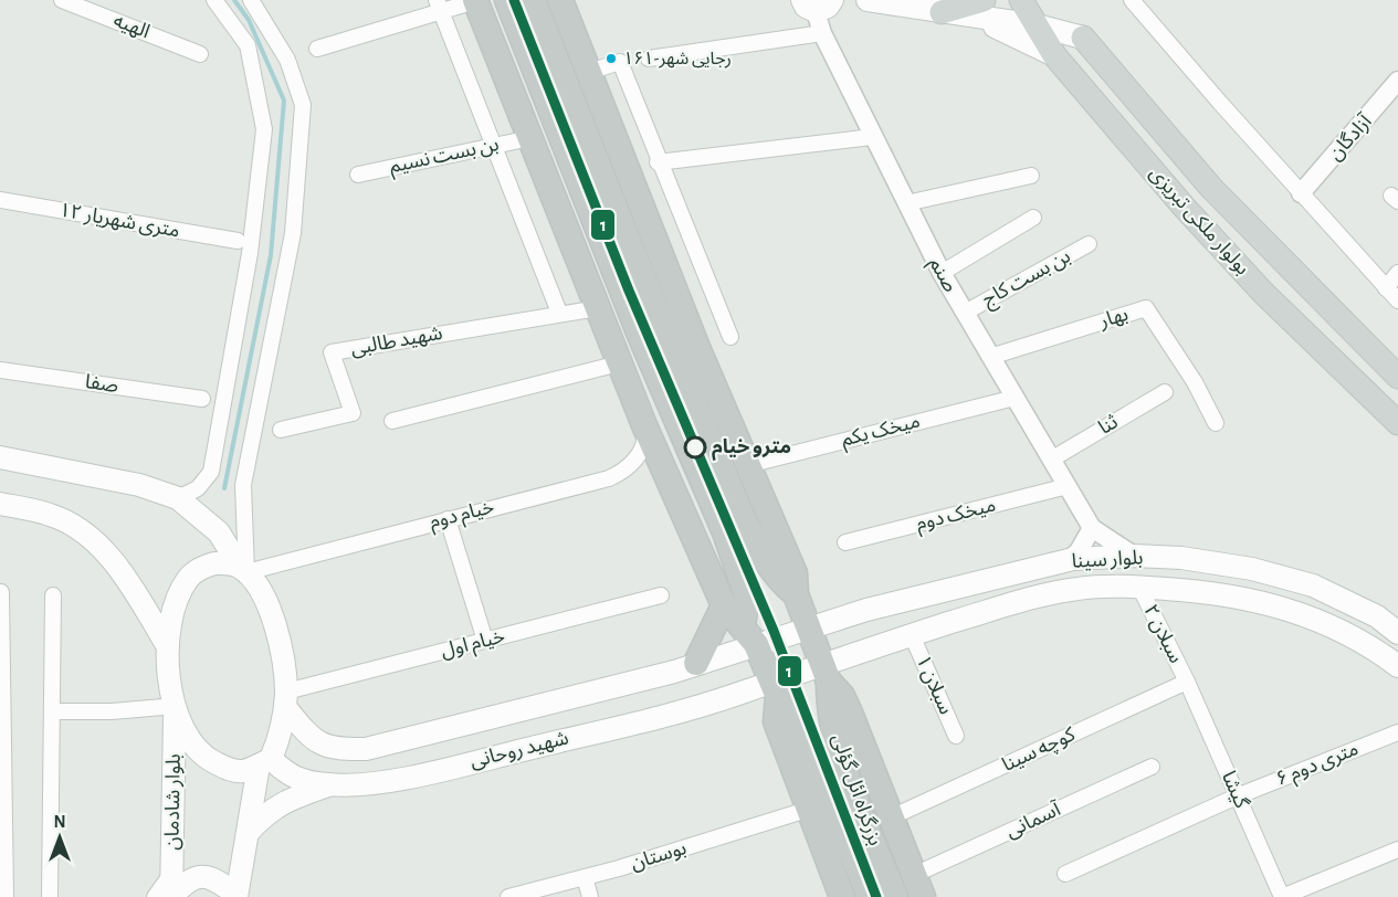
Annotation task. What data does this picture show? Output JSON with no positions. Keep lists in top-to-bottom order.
{
  "streets": {
    "highway": ["بزرگراه ائل گؤلی"],
    "main road": [
      "بولوار ملکی تبریزی",
      "بلوار سینا",
      "شهید روحانی",
      "بلوار شادمان"
    ],
    "street": [
      "الهیه",
      "آزادگان",
      "بن بست نسیم",
      "۱۲ متری شهریار",
      "صنم",
      "بن بست کاج",
      "بهار",
      "شهید طالبی",
      "صفا",
      "ثنا",
      "میخک یکم",
      "خیام دوم",
      "میخک دوم",
      "سبلان ۲",
      "خیام اول",
      "سبلان ۱",
      "کوچه سینا",
      "۶ متری دوم",
      "گیشا",
      "آسمانی",
      "بوستان"
    ]
  },
  "crossings": [
    ["صنم", "بن بست کاج"],
    ["صنم", "بهار"],
    ["صنم", "ثنا"],
    ["صنم", "میخک یکم"],
    ["صنم", "میخک دوم"],
    ["خیام دوم", "خیام اول"],
    ["خیام دوم", "شهید روحانی"],
    ["خیام دوم", "بلوار شادمان"],
    ["بلوار سینا", "سبلان ۲"],
    ["بلوار سینا", "سبلان ۱"],
    ["بلوار سینا", "شهید روحانی"],
    ["بلوار سینا", "بزرگراه ائل گؤلی"],
    ["سبلان ۲", "کوچه سینا"],
    ["سبلان ۲", "گیشا"],
    ["خیام اول", "شهید روحانی"],
    ["خیام اول", "بلوار شادمان"],
    ["شهید روحانی", "بزرگراه ائل گؤلی"],
    ["شهید روحانی", "بلوار شادمان"],
    ["کوچه سینا", "گیشا"],
    ["۶ متری دوم", "گیشا"]
  ],
  "places": ["۱۶۱-رجایی شهر", "مترو خیام"],
  "lines": ["transit line 1"],
  "north": "top"
}
